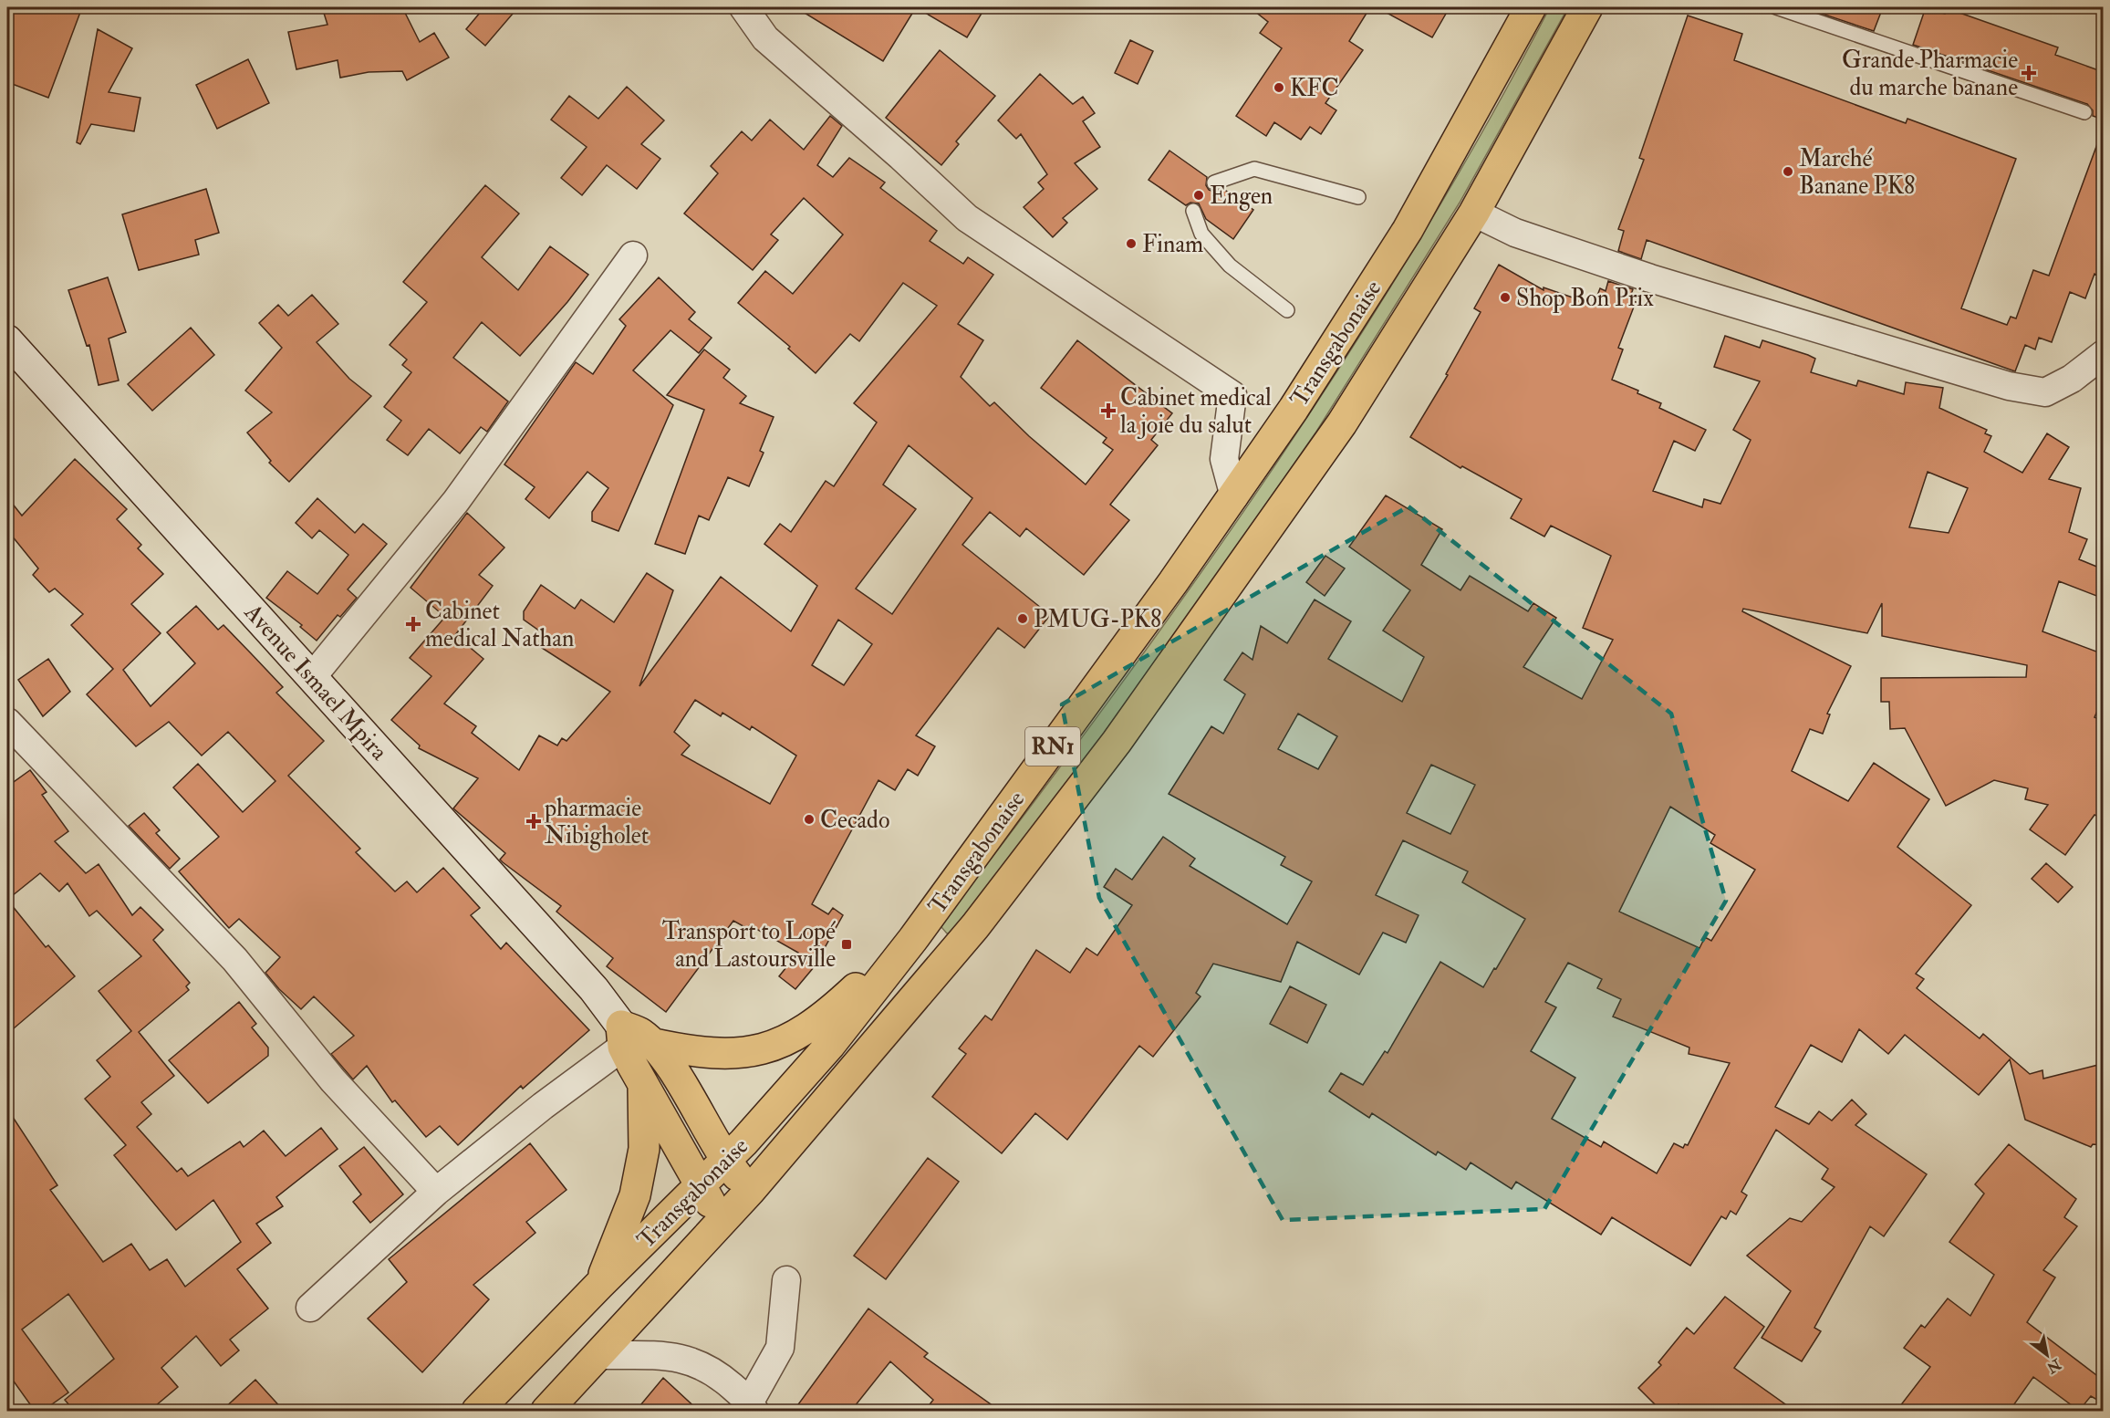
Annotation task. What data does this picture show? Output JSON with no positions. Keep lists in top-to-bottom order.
{
  "streets": {
    "highway": ["Transgabonaise", "RN1"],
    "main road": ["Avenue Ismael Mpira"]
  },
  "places": {
    "health": [
      "Grande Pharmacie du marche banane",
      "Cabinet medical la joie du salut",
      "Cabinet medical Nathan",
      "pharmacie Nibigholet"
    ],
    "other": [
      "KFC",
      "Marché Banane PK8",
      "Engen",
      "Finam",
      "Shop Bon Prix",
      "PMUG-PK8",
      "Cecado"
    ],
    "transit": ["Transport to Lopé and Lastoursville"]
  },
  "north": "bottom right"
}
